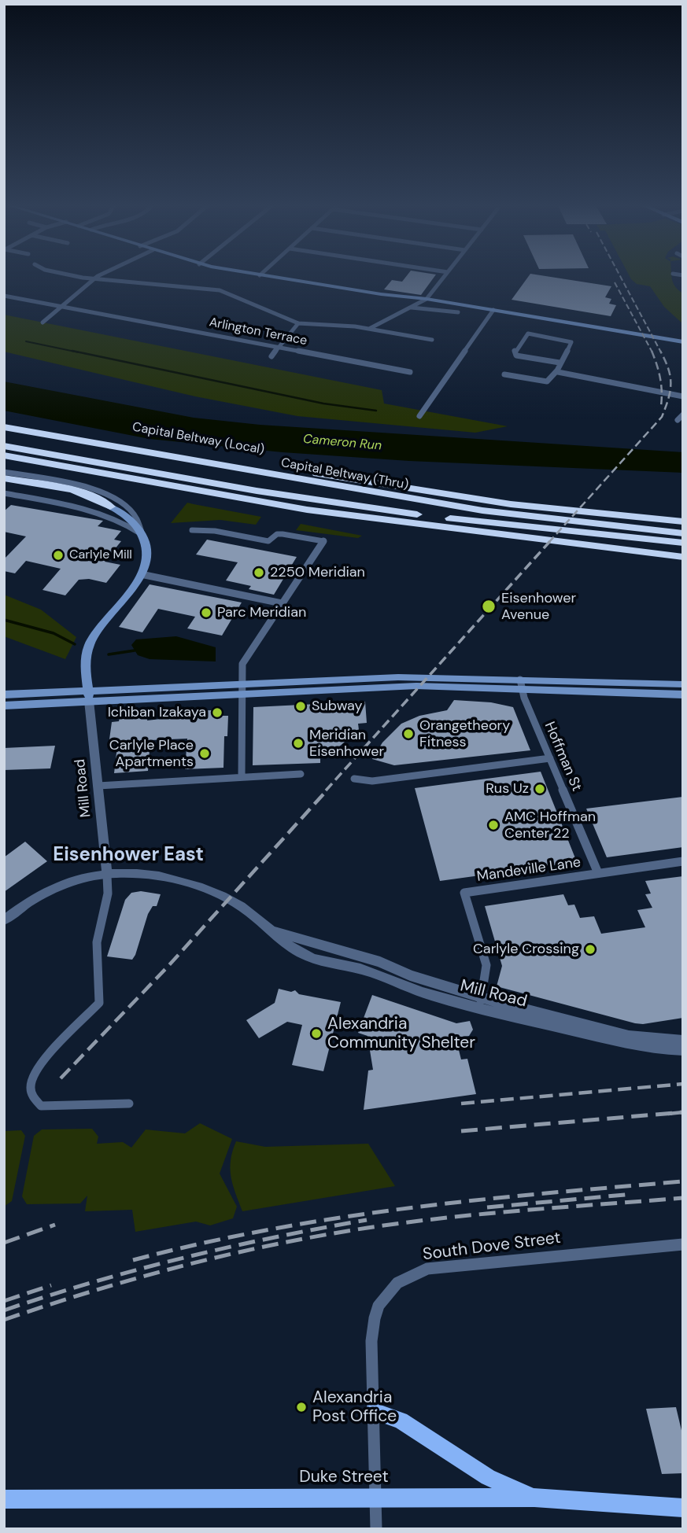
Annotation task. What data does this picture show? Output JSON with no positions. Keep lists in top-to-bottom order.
{
  "streets": {
    "highway": ["Capital Beltway (Local)", "Capital Beltway (Thru)"],
    "main road": ["Mill Road", "Duke Street"],
    "street": [
      "Arlington Terrace",
      "Hoffman St",
      "Mandeville Lane",
      "South Dove Street"
    ]
  },
  "crossings": [
    ["Hoffman St", "Mandeville Lane"],
    ["Mill Road", "Mandeville Lane"],
    ["South Dove Street", "Duke Street"]
  ],
  "districts": ["Eisenhower East"],
  "water": ["Cameron Run"],
  "places": [
    "Carlyle Mill",
    "2250 Meridian",
    "Eisenhower Avenue",
    "Parc Meridian",
    "Subway",
    "Ichiban Izakaya",
    "Orangetheory Fitness",
    "Meridian Eisenhower",
    "Carlyle Place Apartments",
    "Rus Uz",
    "AMC Hoffman Center 22",
    "Carlyle Crossing",
    "Alexandria Community Shelter",
    "Alexandria Post Office"
  ]
}
